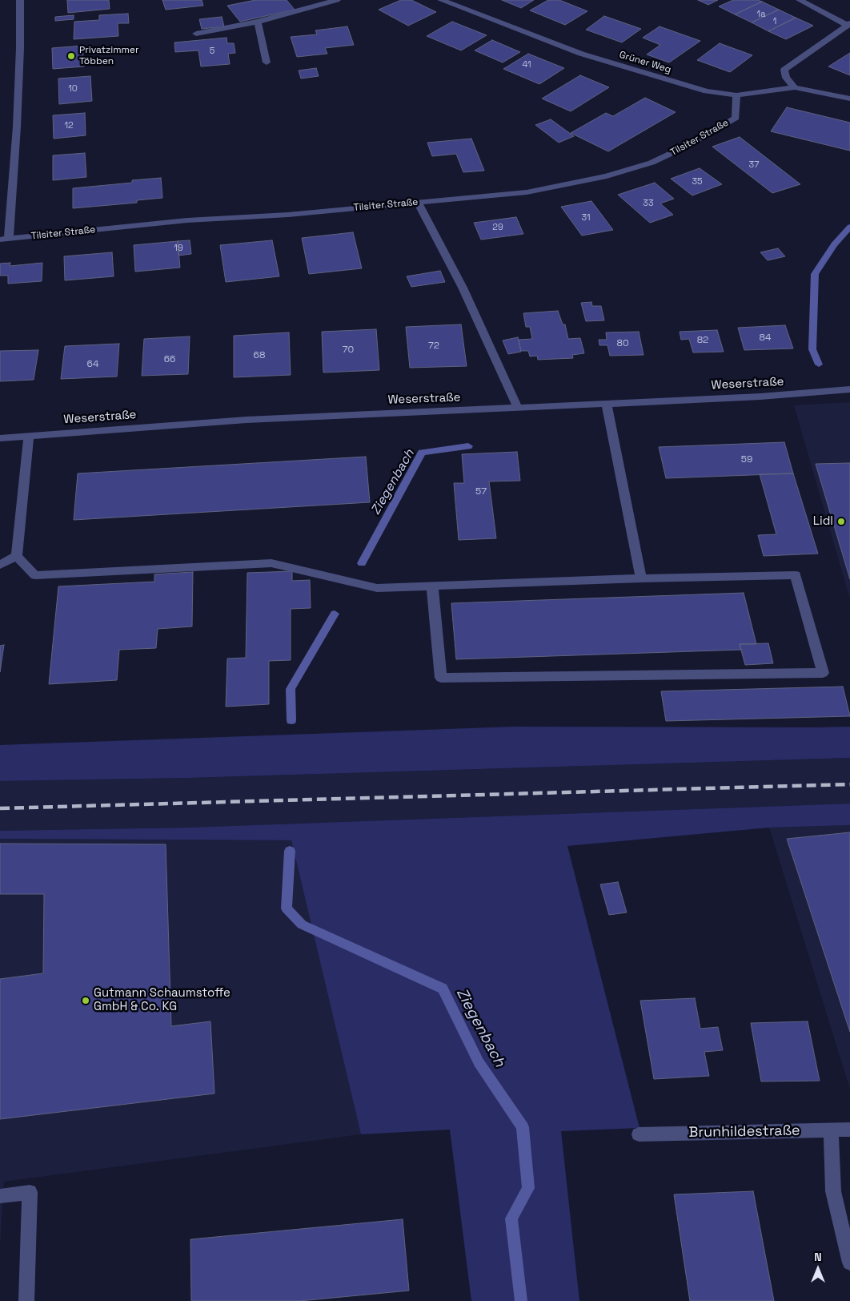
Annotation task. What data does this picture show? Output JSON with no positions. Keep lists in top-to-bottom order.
{
  "streets": {
    "street": [
      "Grüner Weg",
      "Tilsiter Straße",
      "Weserstraße",
      "Brunhildestraße"
    ]
  },
  "crossings": [
    ["Grüner Weg", "Tilsiter Straße"]
  ],
  "water": ["Ziegenbach"],
  "places": ["Privatzimmer Többen", "Lidl", "Gutmann Schaumstoffe GmbH & Co. KG"],
  "house_numbers": [
    "1a",
    "1",
    "5",
    "41",
    "10",
    "12",
    "37",
    "35",
    "33",
    "31",
    "29",
    "19",
    "84",
    "82",
    "80",
    "72",
    "70",
    "68",
    "66",
    "64",
    "59",
    "57"
  ],
  "north": "top"
}
